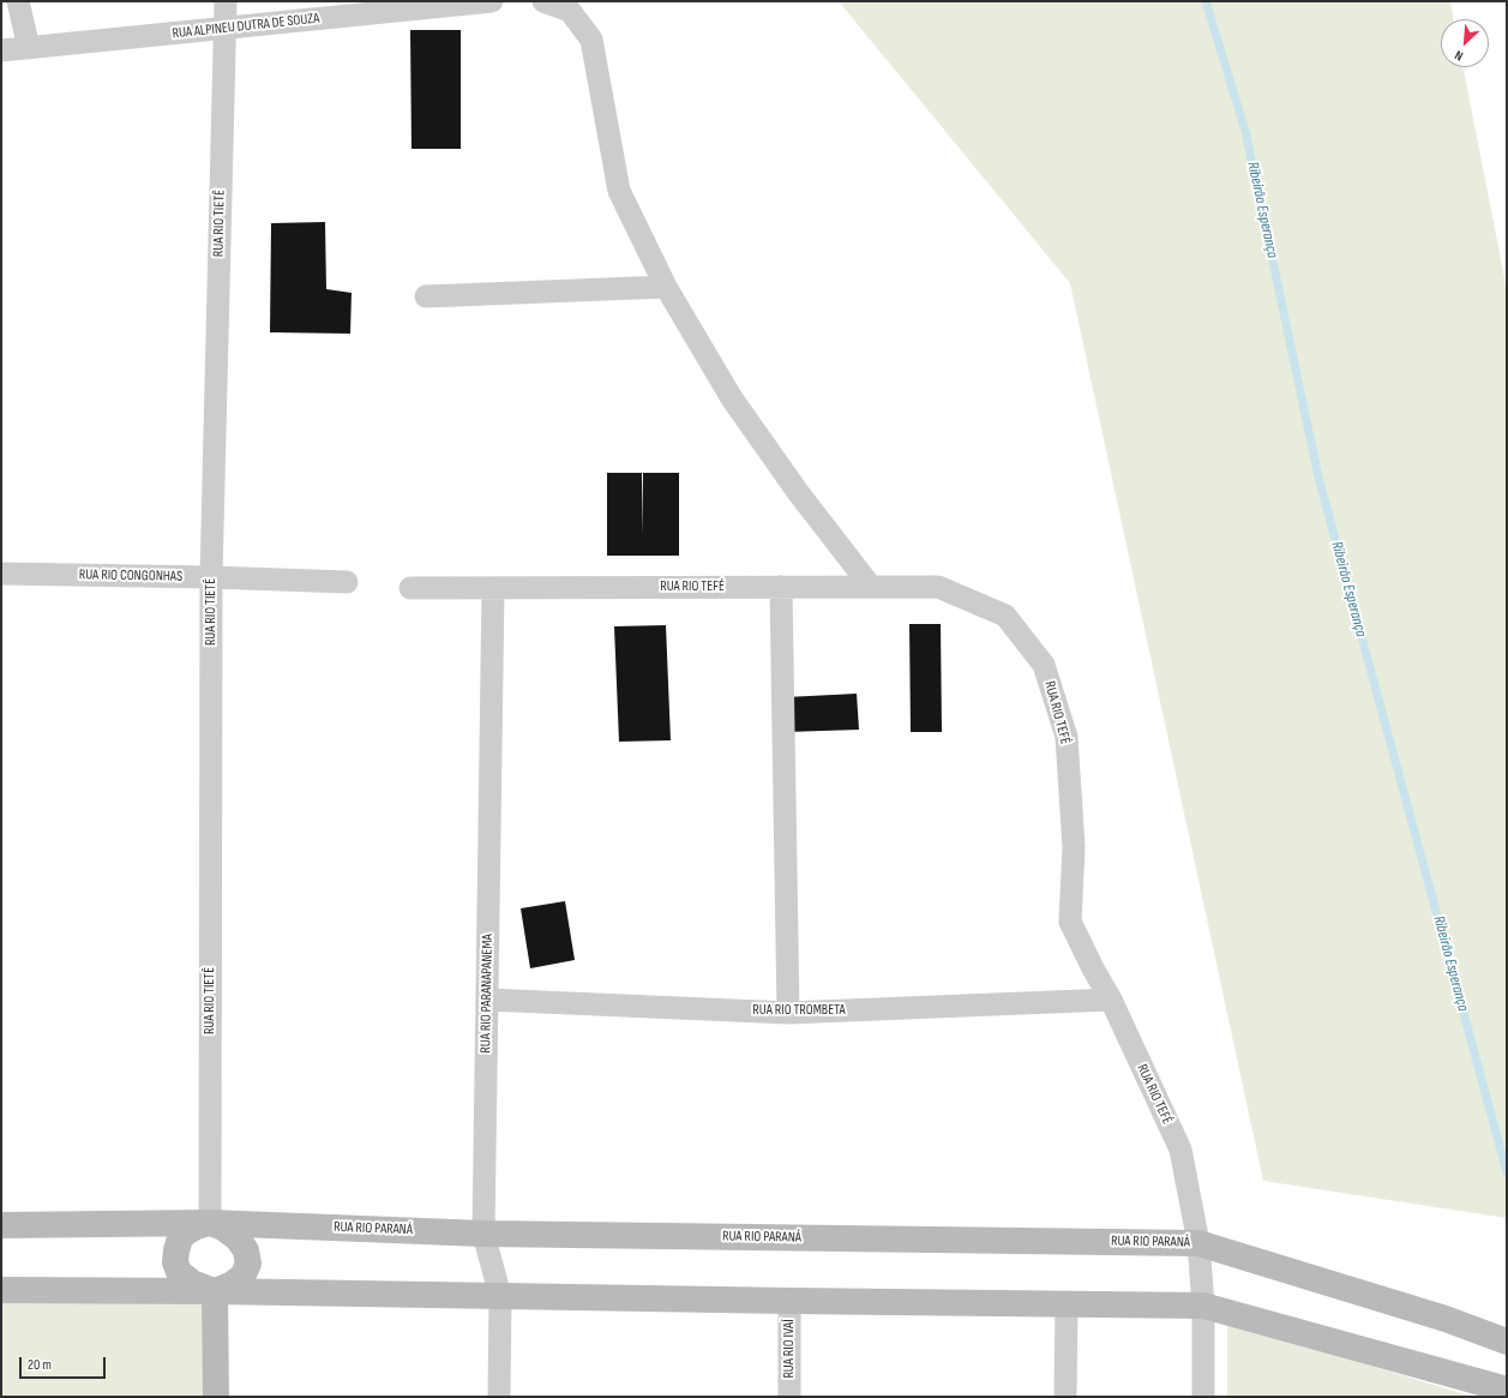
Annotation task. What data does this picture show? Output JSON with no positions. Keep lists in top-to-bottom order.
{
  "streets": {
    "street": [
      "RUA ALPINEU DUTRA DE SOUZA",
      "RUA RIO TIETÊ",
      "RUA RIO CONGONHAS",
      "RUA RIO TEFÉ",
      "RUA RIO PARANAPANEMA",
      "RUA RIO TROMBETA",
      "RUA RIO PARANÁ",
      "RUA RIO IVAÍ"
    ]
  },
  "crossings": [
    ["RUA ALPINEU DUTRA DE SOUZA", "RUA RIO TIETÊ"],
    ["RUA RIO TIETÊ", "RUA RIO CONGONHAS"],
    ["RUA RIO TIETÊ", "RUA RIO PARANÁ"],
    ["RUA RIO TEFÉ", "RUA RIO PARANAPANEMA"],
    ["RUA RIO TEFÉ", "RUA RIO TROMBETA"],
    ["RUA RIO TEFÉ", "RUA RIO PARANÁ"],
    ["RUA RIO PARANAPANEMA", "RUA RIO TROMBETA"],
    ["RUA RIO PARANAPANEMA", "RUA RIO PARANÁ"]
  ],
  "water": ["Ribeirão Esperança"],
  "scale_bar": "20 m",
  "north": "bottom left"
}
